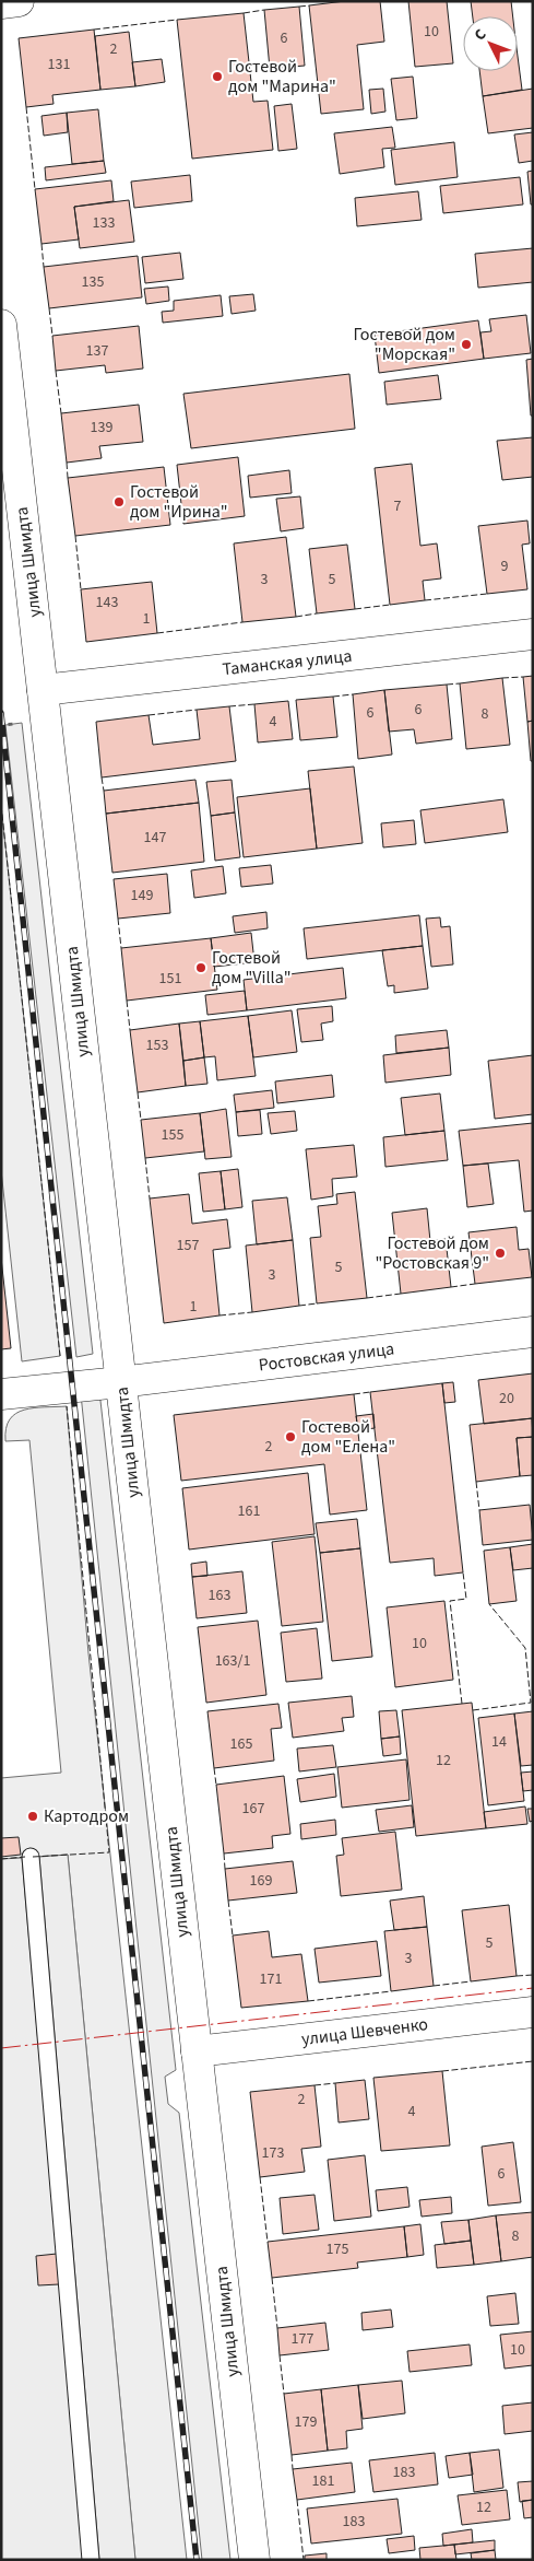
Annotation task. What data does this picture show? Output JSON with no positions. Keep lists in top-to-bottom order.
{
  "streets": {
    "street": [
      "улица Шмидта",
      "Таманская улица",
      "Ростовская улица",
      "улица Шевченко"
    ]
  },
  "crossings": [
    ["улица Шмидта", "Таманская улица"],
    ["улица Шмидта", "Ростовская улица"],
    ["улица Шмидта", "улица Шевченко"]
  ],
  "places": [
    "Гостевой дом \"Марина\"",
    "Гостевой дом \"Морская\"",
    "Гостевой дом \"Ирина\"",
    "Гостевой дом \"Villa\"",
    "Гостевой дом \"Ростовская 9\"",
    "Гостевой дом \"Елена\"",
    "Картодром"
  ],
  "house_numbers": [
    "10",
    "6",
    "2",
    "131",
    "133",
    "135",
    "137",
    "139",
    "7",
    "9",
    "3",
    "5",
    "143",
    "1",
    "6",
    "6",
    "8",
    "4",
    "147",
    "149",
    "151",
    "153",
    "155",
    "157",
    "5",
    "3",
    "1",
    "20",
    "2",
    "161",
    "163",
    "10",
    "163/1",
    "14",
    "165",
    "12",
    "167",
    "169",
    "5",
    "3",
    "171",
    "2",
    "4",
    "173",
    "6",
    "8",
    "175",
    "177",
    "10",
    "179",
    "183",
    "181",
    "12",
    "183"
  ],
  "north": "top left"
}
